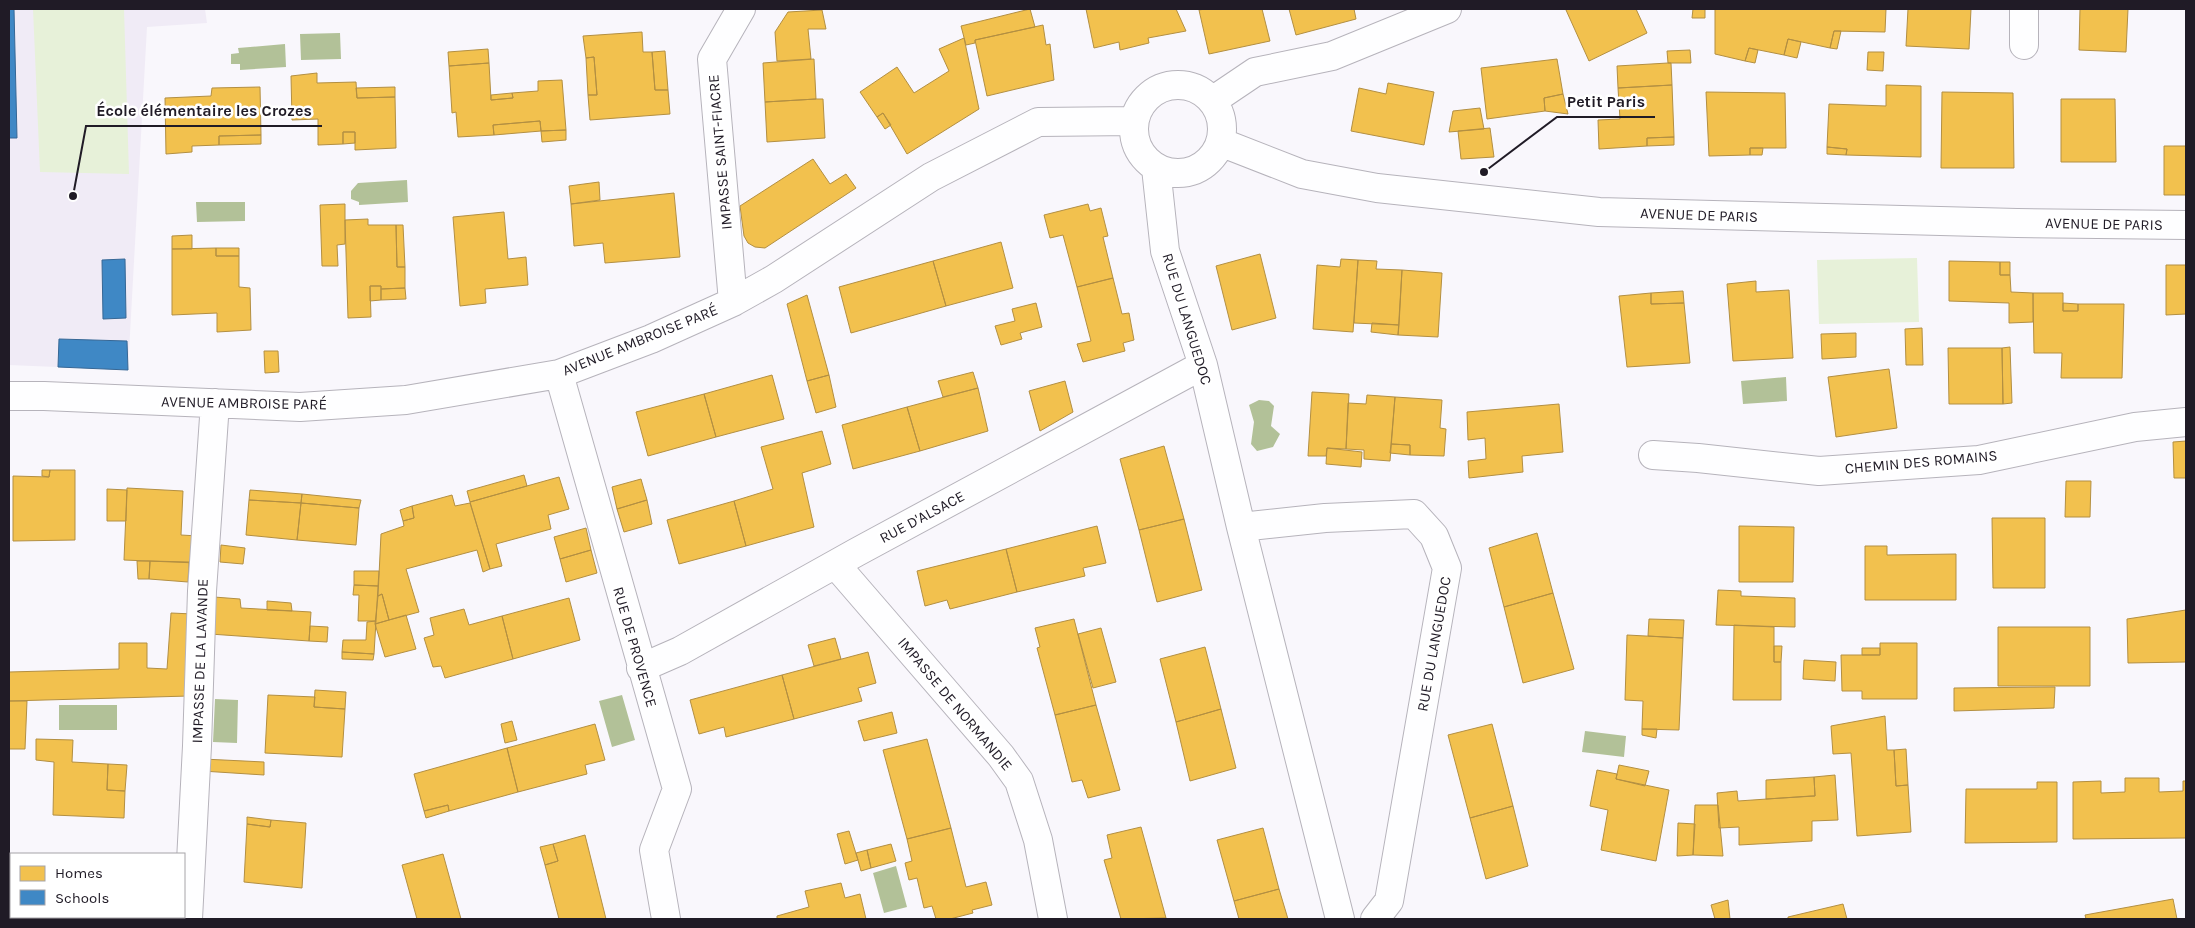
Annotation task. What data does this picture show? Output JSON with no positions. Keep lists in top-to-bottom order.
{
  "streets": {
    "street": [
      "IMPASSE SAINT-FIACRE",
      "AVENUE DE PARIS",
      "RUE DU LANGUEDOC",
      "AVENUE AMBROISE PARÉ",
      "CHEMIN DES ROMAINS",
      "RUE D'ALSACE",
      "RUE DE PROVENCE",
      "IMPASSE DE LA LAVANDE",
      "IMPASSE DE NORMANDIE"
    ]
  },
  "crossings": [
    ["IMPASSE SAINT-FIACRE", "AVENUE AMBROISE PARÉ"],
    ["AVENUE DE PARIS", "RUE DU LANGUEDOC"],
    ["AVENUE DE PARIS", "AVENUE AMBROISE PARÉ"],
    ["RUE DU LANGUEDOC", "AVENUE AMBROISE PARÉ"],
    ["RUE DU LANGUEDOC", "RUE D'ALSACE"],
    ["AVENUE AMBROISE PARÉ", "RUE DE PROVENCE"],
    ["AVENUE AMBROISE PARÉ", "IMPASSE DE LA LAVANDE"],
    ["RUE D'ALSACE", "RUE DE PROVENCE"],
    ["RUE D'ALSACE", "IMPASSE DE NORMANDIE"]
  ],
  "places": ["Petit Paris", "École élémentaire les Crozes"],
  "legend": ["Homes", "Schools"]
}
